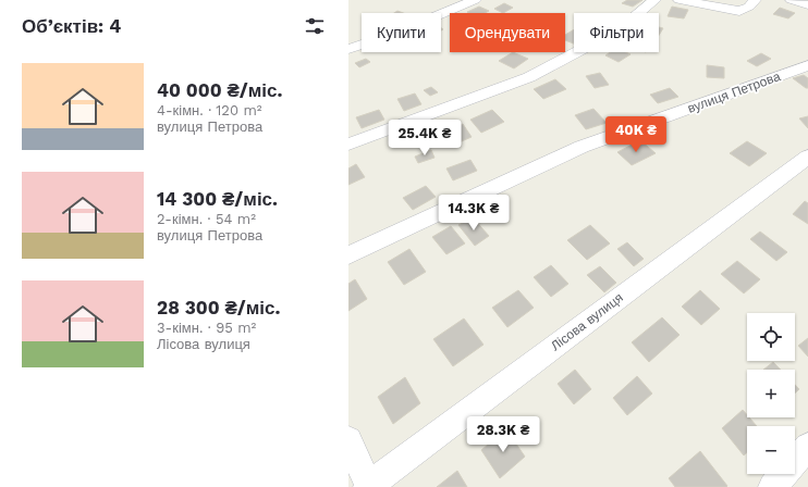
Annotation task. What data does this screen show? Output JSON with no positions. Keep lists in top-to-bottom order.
{
  "streets": {
    "street": ["вулиця Петрова", "Лісова вулиця"]
  },
  "page": {
    "heading": "Об’єктів: 4",
    "chip": ["Купити", "Орендувати", "Фільтри"],
    "list": [
      {
        "name": "40 000 ₴/міс.",
        "note": "4-кімн. · 120 m² · вулиця Петрова"
      },
      {
        "name": "14 300 ₴/міс.",
        "note": "2-кімн. · 54 m² · вулиця Петрова"
      },
      {
        "name": "28 300 ₴/міс.",
        "note": "3-кімн. · 95 m² · Лісова вулиця"
      }
    ],
    "price": [
      "40K ₴",
      "25.4K ₴",
      "14.3K ₴",
      "28.3K ₴"
    ],
    "map_buttons": ["+", "−"]
  }
}
